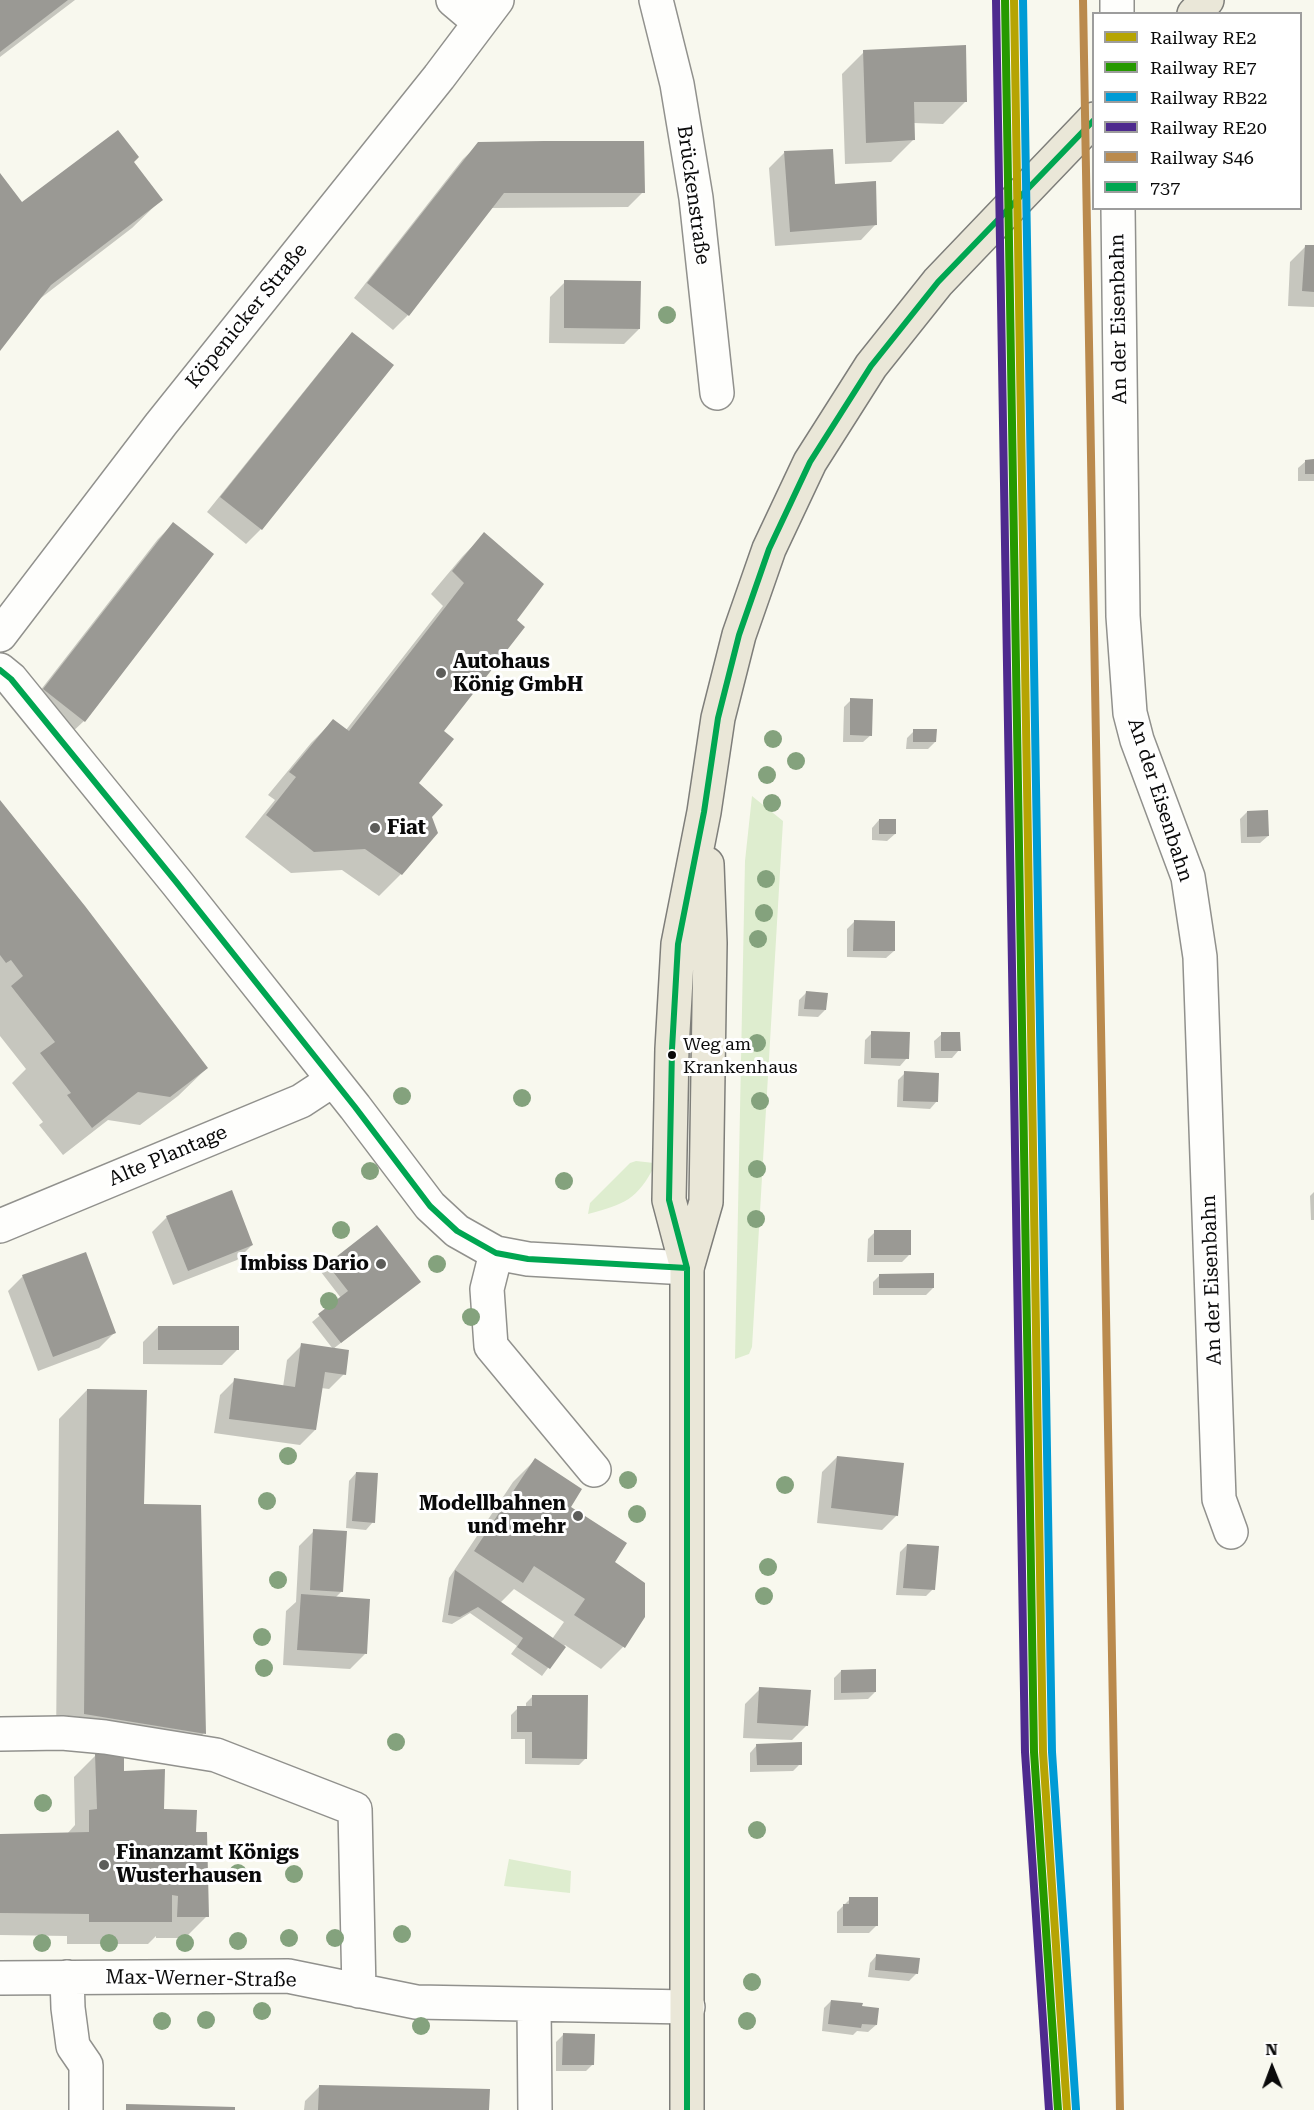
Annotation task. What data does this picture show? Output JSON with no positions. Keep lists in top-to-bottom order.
{
  "streets": {
    "street": [
      "Brückenstraße",
      "Köpenicker Straße",
      "An der Eisenbahn",
      "Alte Plantage",
      "Max-Werner-Straße"
    ]
  },
  "places": [
    "Autohaus König GmbH",
    "Fiat",
    "Weg am Krankenhaus",
    "Imbiss Dario",
    "Modellbahnen und mehr",
    "Finanzamt Königs Wusterhausen"
  ],
  "lines": [
    "rail line RE2",
    "rail line RE7",
    "rail line RB22",
    "rail line RE20",
    "rail line S46",
    "transit line 737"
  ],
  "legend": [
    "Railway RE2",
    "Railway RE7",
    "Railway RB22",
    "Railway RE20",
    "Railway S46",
    "737"
  ],
  "north": "top"
}
